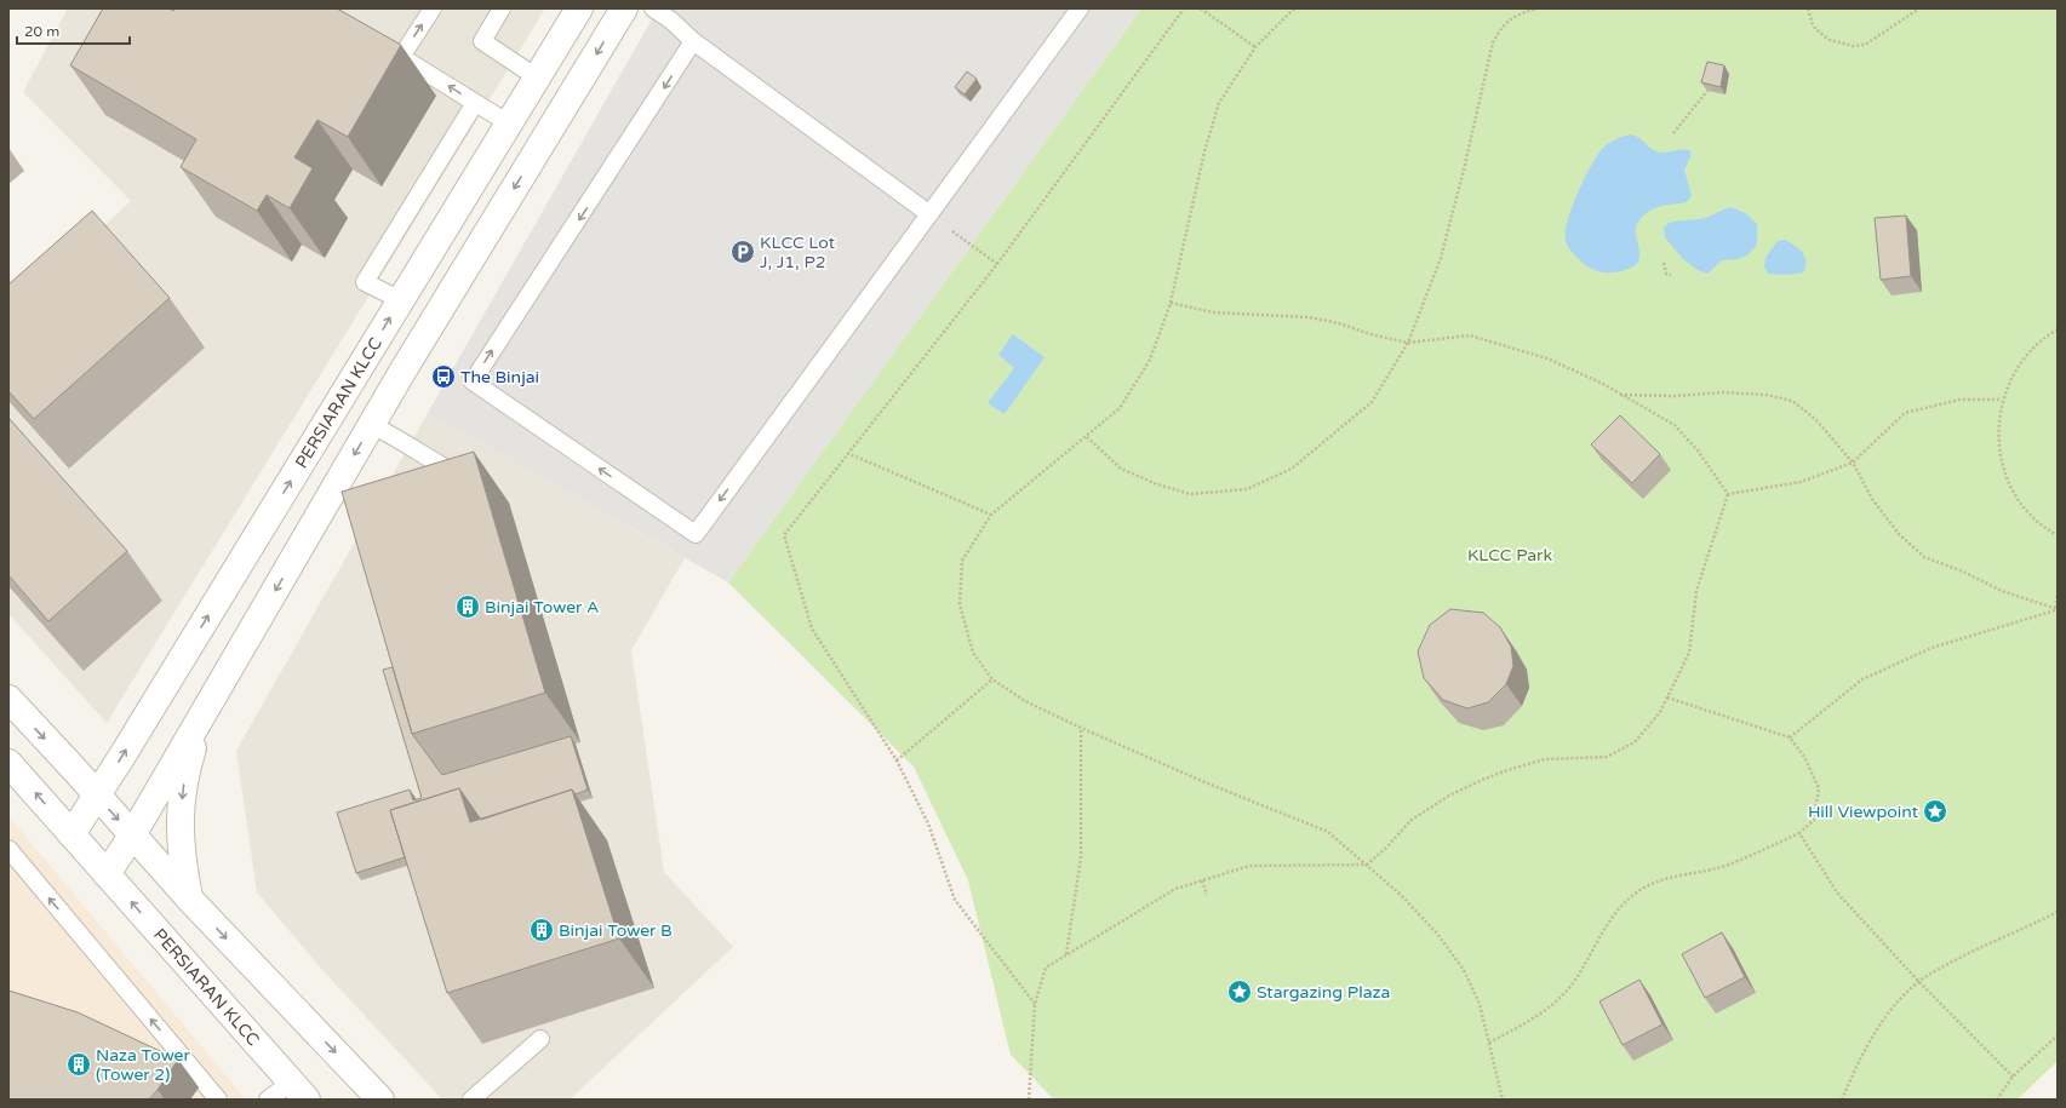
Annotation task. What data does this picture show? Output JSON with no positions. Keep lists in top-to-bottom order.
{
  "streets": {
    "street": ["PERSIARAN KLCC"]
  },
  "parks": ["KLCC Park"],
  "places": {
    "parking": ["KLCC Lot J, J1, P2"],
    "bus stop": ["The Binjai"],
    "building": ["Binjai Tower A", "Binjai Tower B", "Naza Tower (Tower 2)"],
    "place": ["Hill Viewpoint", "Stargazing Plaza"]
  },
  "scale_bar": "20 m"
}
